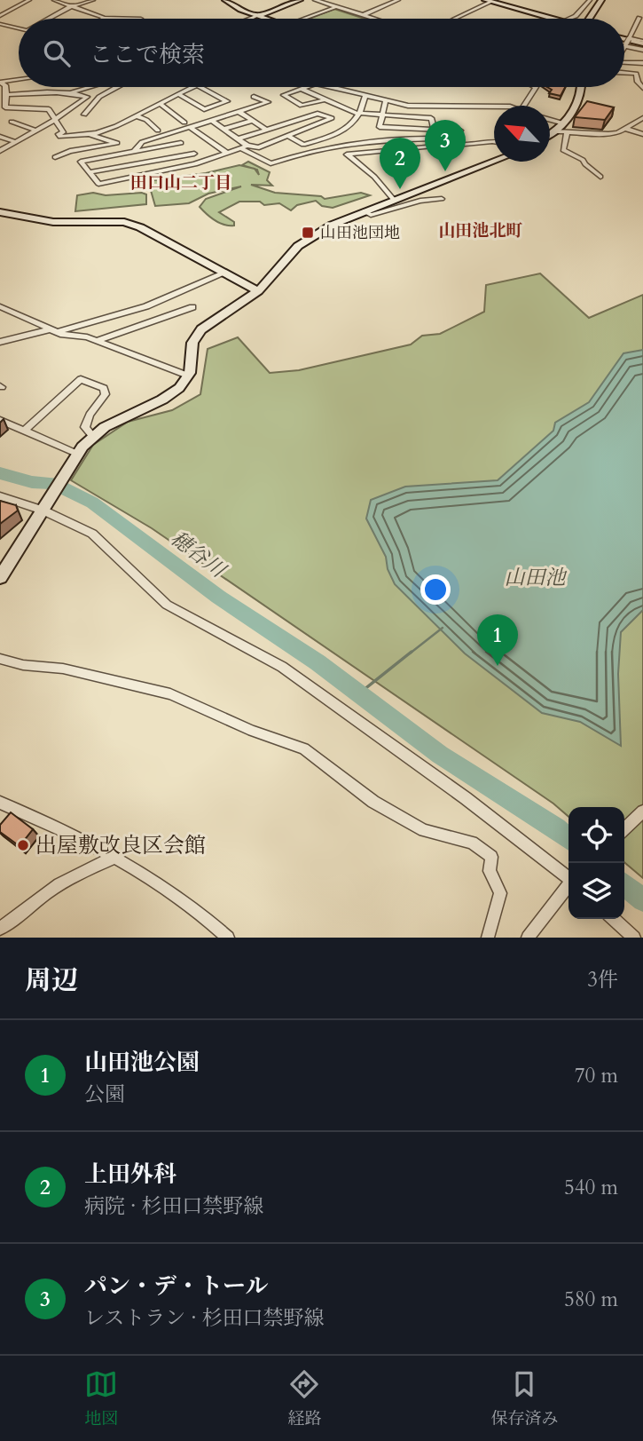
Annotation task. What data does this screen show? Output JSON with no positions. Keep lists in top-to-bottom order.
{
  "districts": ["田口山二丁目", "山田池北町"],
  "water": ["穂谷川", "山田池"],
  "places": {
    "transit": ["山田池団地"],
    "other": ["出屋敷改良区会館"]
  },
  "north": "top left",
  "page": {
    "search": "ここで検索",
    "pins": ["3", "2", "1"],
    "heading": ["周辺", "3件"],
    "list": [
      {
        "mark": "1",
        "name": "山田池公園",
        "note": "公園",
        "value": "70 m"
      },
      {
        "mark": "2",
        "name": "上田外科",
        "note": "病院 · 杉田口禁野線",
        "value": "540 m"
      },
      {
        "mark": "3",
        "name": "パン・デ・トール",
        "note": "レストラン · 杉田口禁野線",
        "value": "580 m"
      }
    ],
    "nav": ["地図", "経路", "保存済み"]
  }
}
